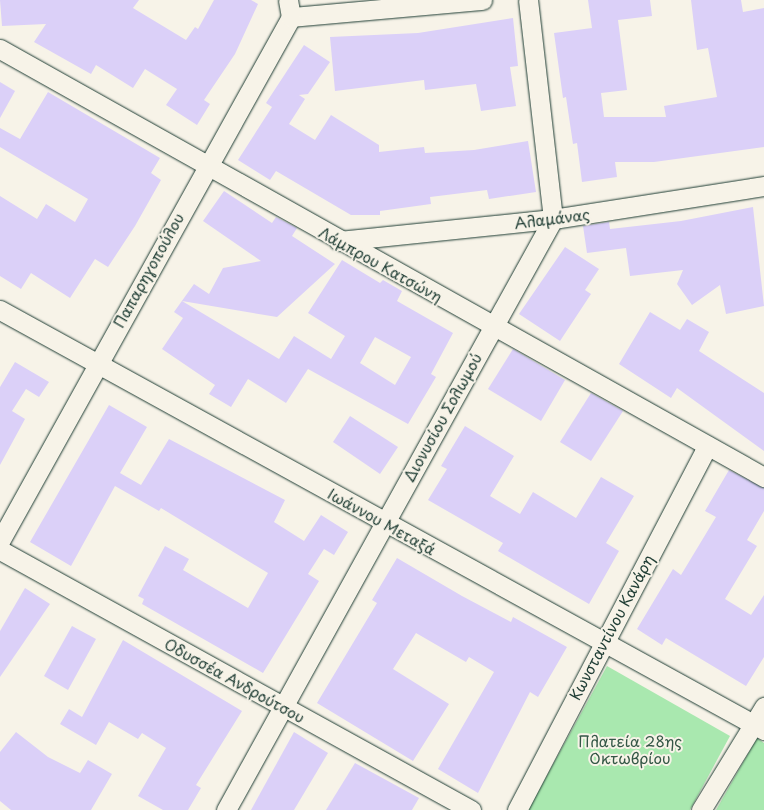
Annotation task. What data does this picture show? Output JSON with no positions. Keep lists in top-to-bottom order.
{
  "streets": {
    "street": [
      "Αλαμάνας",
      "Λάμπρου Κατσώνη",
      "Παπαρηγοπούλου",
      "Διονυσίου Σολωμού",
      "Ιωάννου Μεταξά",
      "Κωνσταντίνου Κανάρη",
      "Οδυσσέα Ανδρούτσου"
    ]
  },
  "crossings": [
    ["Αλαμάνας", "Λάμπρου Κατσώνη"],
    ["Αλαμάνας", "Διονυσίου Σολωμού"],
    ["Λάμπρου Κατσώνη", "Παπαρηγοπούλου"],
    ["Λάμπρου Κατσώνη", "Διονυσίου Σολωμού"],
    ["Λάμπρου Κατσώνη", "Κωνσταντίνου Κανάρη"],
    ["Παπαρηγοπούλου", "Ιωάννου Μεταξά"],
    ["Διονυσίου Σολωμού", "Ιωάννου Μεταξά"],
    ["Διονυσίου Σολωμού", "Οδυσσέα Ανδρούτσου"],
    ["Ιωάννου Μεταξά", "Κωνσταντίνου Κανάρη"]
  ],
  "parks": ["Πλατεία 28ης Οκτωβρίου"]
}
